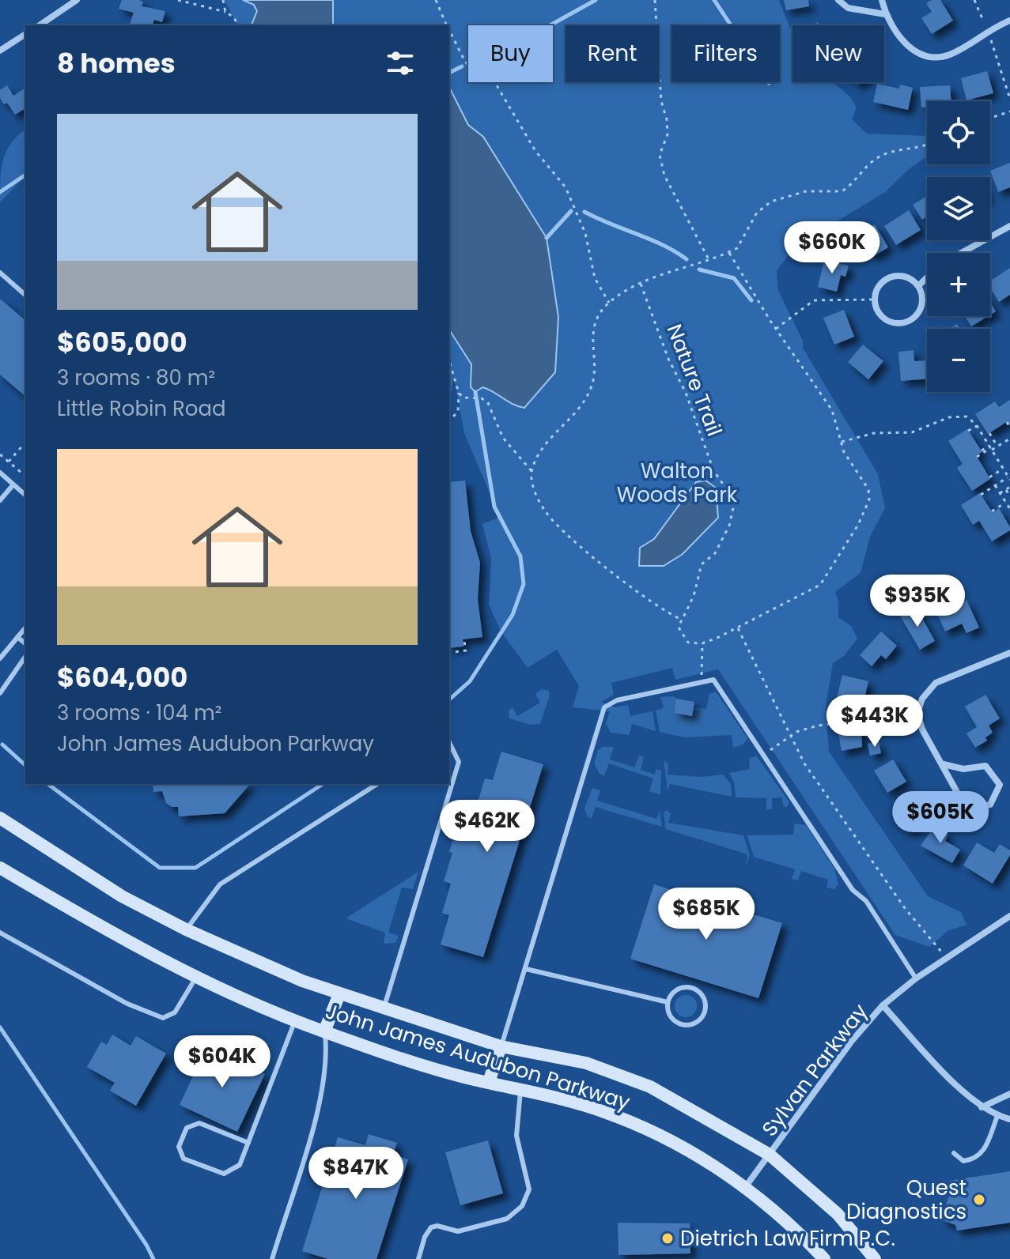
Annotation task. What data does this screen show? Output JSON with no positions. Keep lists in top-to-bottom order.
{
  "streets": {
    "main road": ["John James Audubon Parkway"],
    "street": ["Sylvan Parkway"],
    "path": ["Nature Trail"]
  },
  "crossings": [
    ["John James Audubon Parkway", "Sylvan Parkway"]
  ],
  "parks": ["Walton Woods Park"],
  "places": ["Quest Diagnostics", "Dietrich Law Firm P.C."],
  "page": {
    "chip": [
      "Buy",
      "Rent",
      "Filters",
      "New"
    ],
    "heading": "8 homes",
    "map_buttons": ["+", "−"],
    "list": [
      {
        "name": "$605,000",
        "note": "3 rooms · 80 m² · Little Robin Road"
      },
      {
        "name": "$604,000",
        "note": "3 rooms · 104 m² · John James Audubon Parkway"
      }
    ],
    "price": [
      "$660K",
      "$935K",
      "$443K",
      "$605K",
      "$462K",
      "$685K",
      "$604K",
      "$847K"
    ]
  }
}
